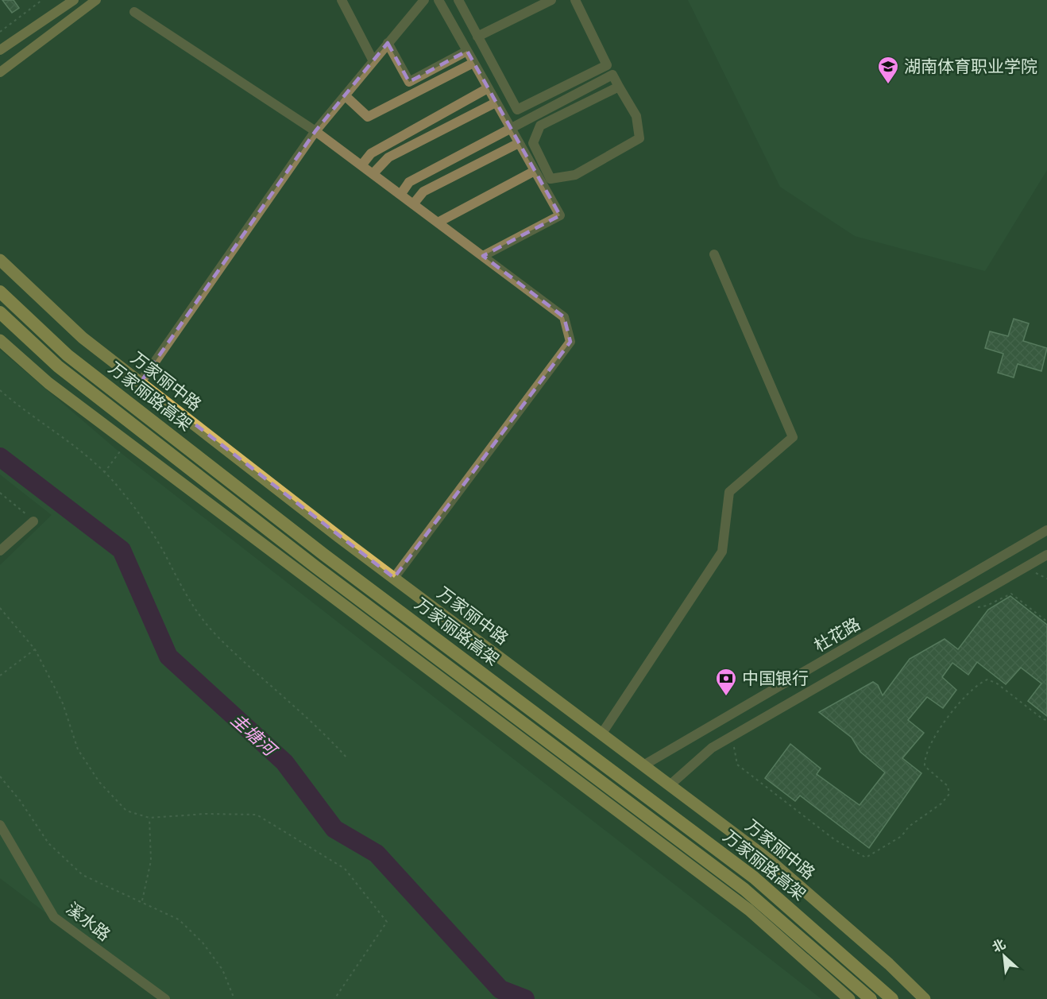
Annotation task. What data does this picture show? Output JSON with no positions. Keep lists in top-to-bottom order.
{
  "streets": {
    "highway": ["万家丽路高架"],
    "main road": ["万家丽中路"],
    "street": ["杜花路", "溪水路"]
  },
  "crossings": [
    ["万家丽中路", "杜花路"]
  ],
  "water": ["圭塘河"],
  "places": {
    "school or university": ["湖南体育职业学院"],
    "bank": ["中国银行"]
  },
  "north": "top left"
}
